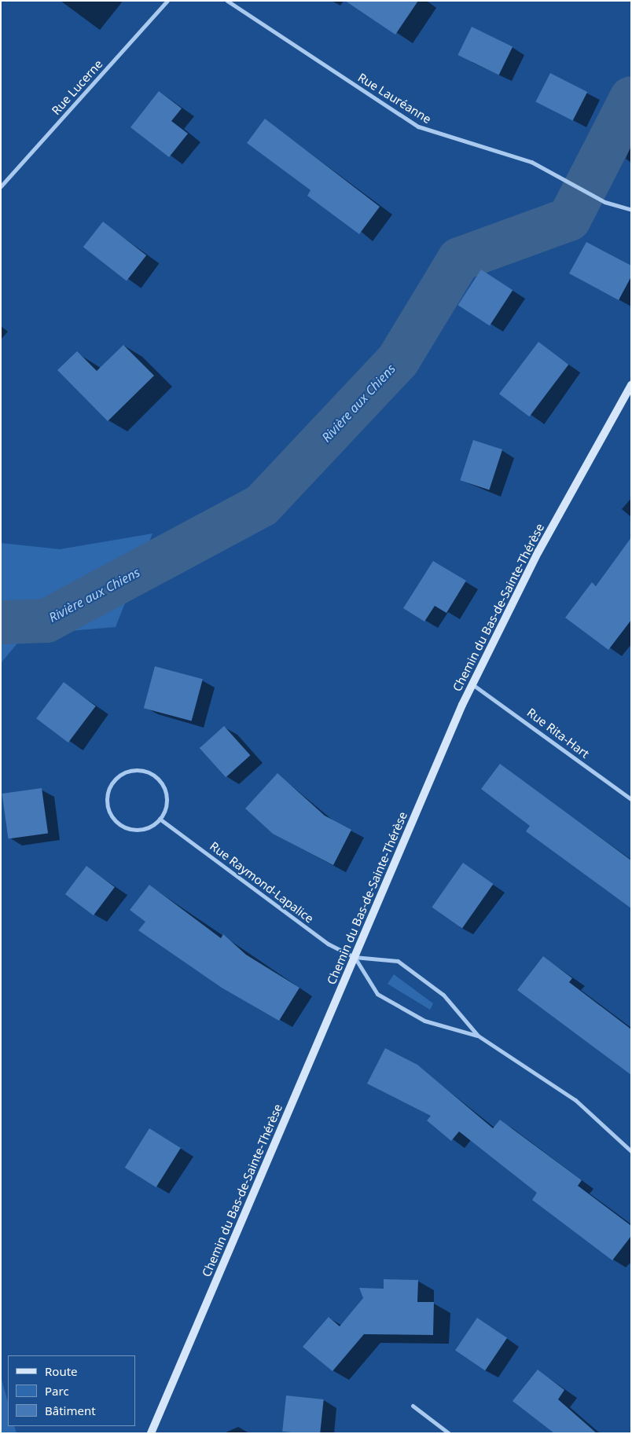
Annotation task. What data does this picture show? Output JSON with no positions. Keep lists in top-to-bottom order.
{
  "streets": {
    "street": [
      "Rue Lucerne",
      "Rue Lauréanne",
      "Chemin du Bas-de-Sainte-Thérèse",
      "Rue Rita-Hart",
      "Rue Raymond-Lapalice"
    ]
  },
  "crossings": [
    ["Chemin du Bas-de-Sainte-Thérèse", "Rue Rita-Hart"],
    ["Chemin du Bas-de-Sainte-Thérèse", "Rue Raymond-Lapalice"]
  ],
  "water": ["Rivière aux Chiens"],
  "legend": ["Route", "Parc", "Bâtiment"]
}
